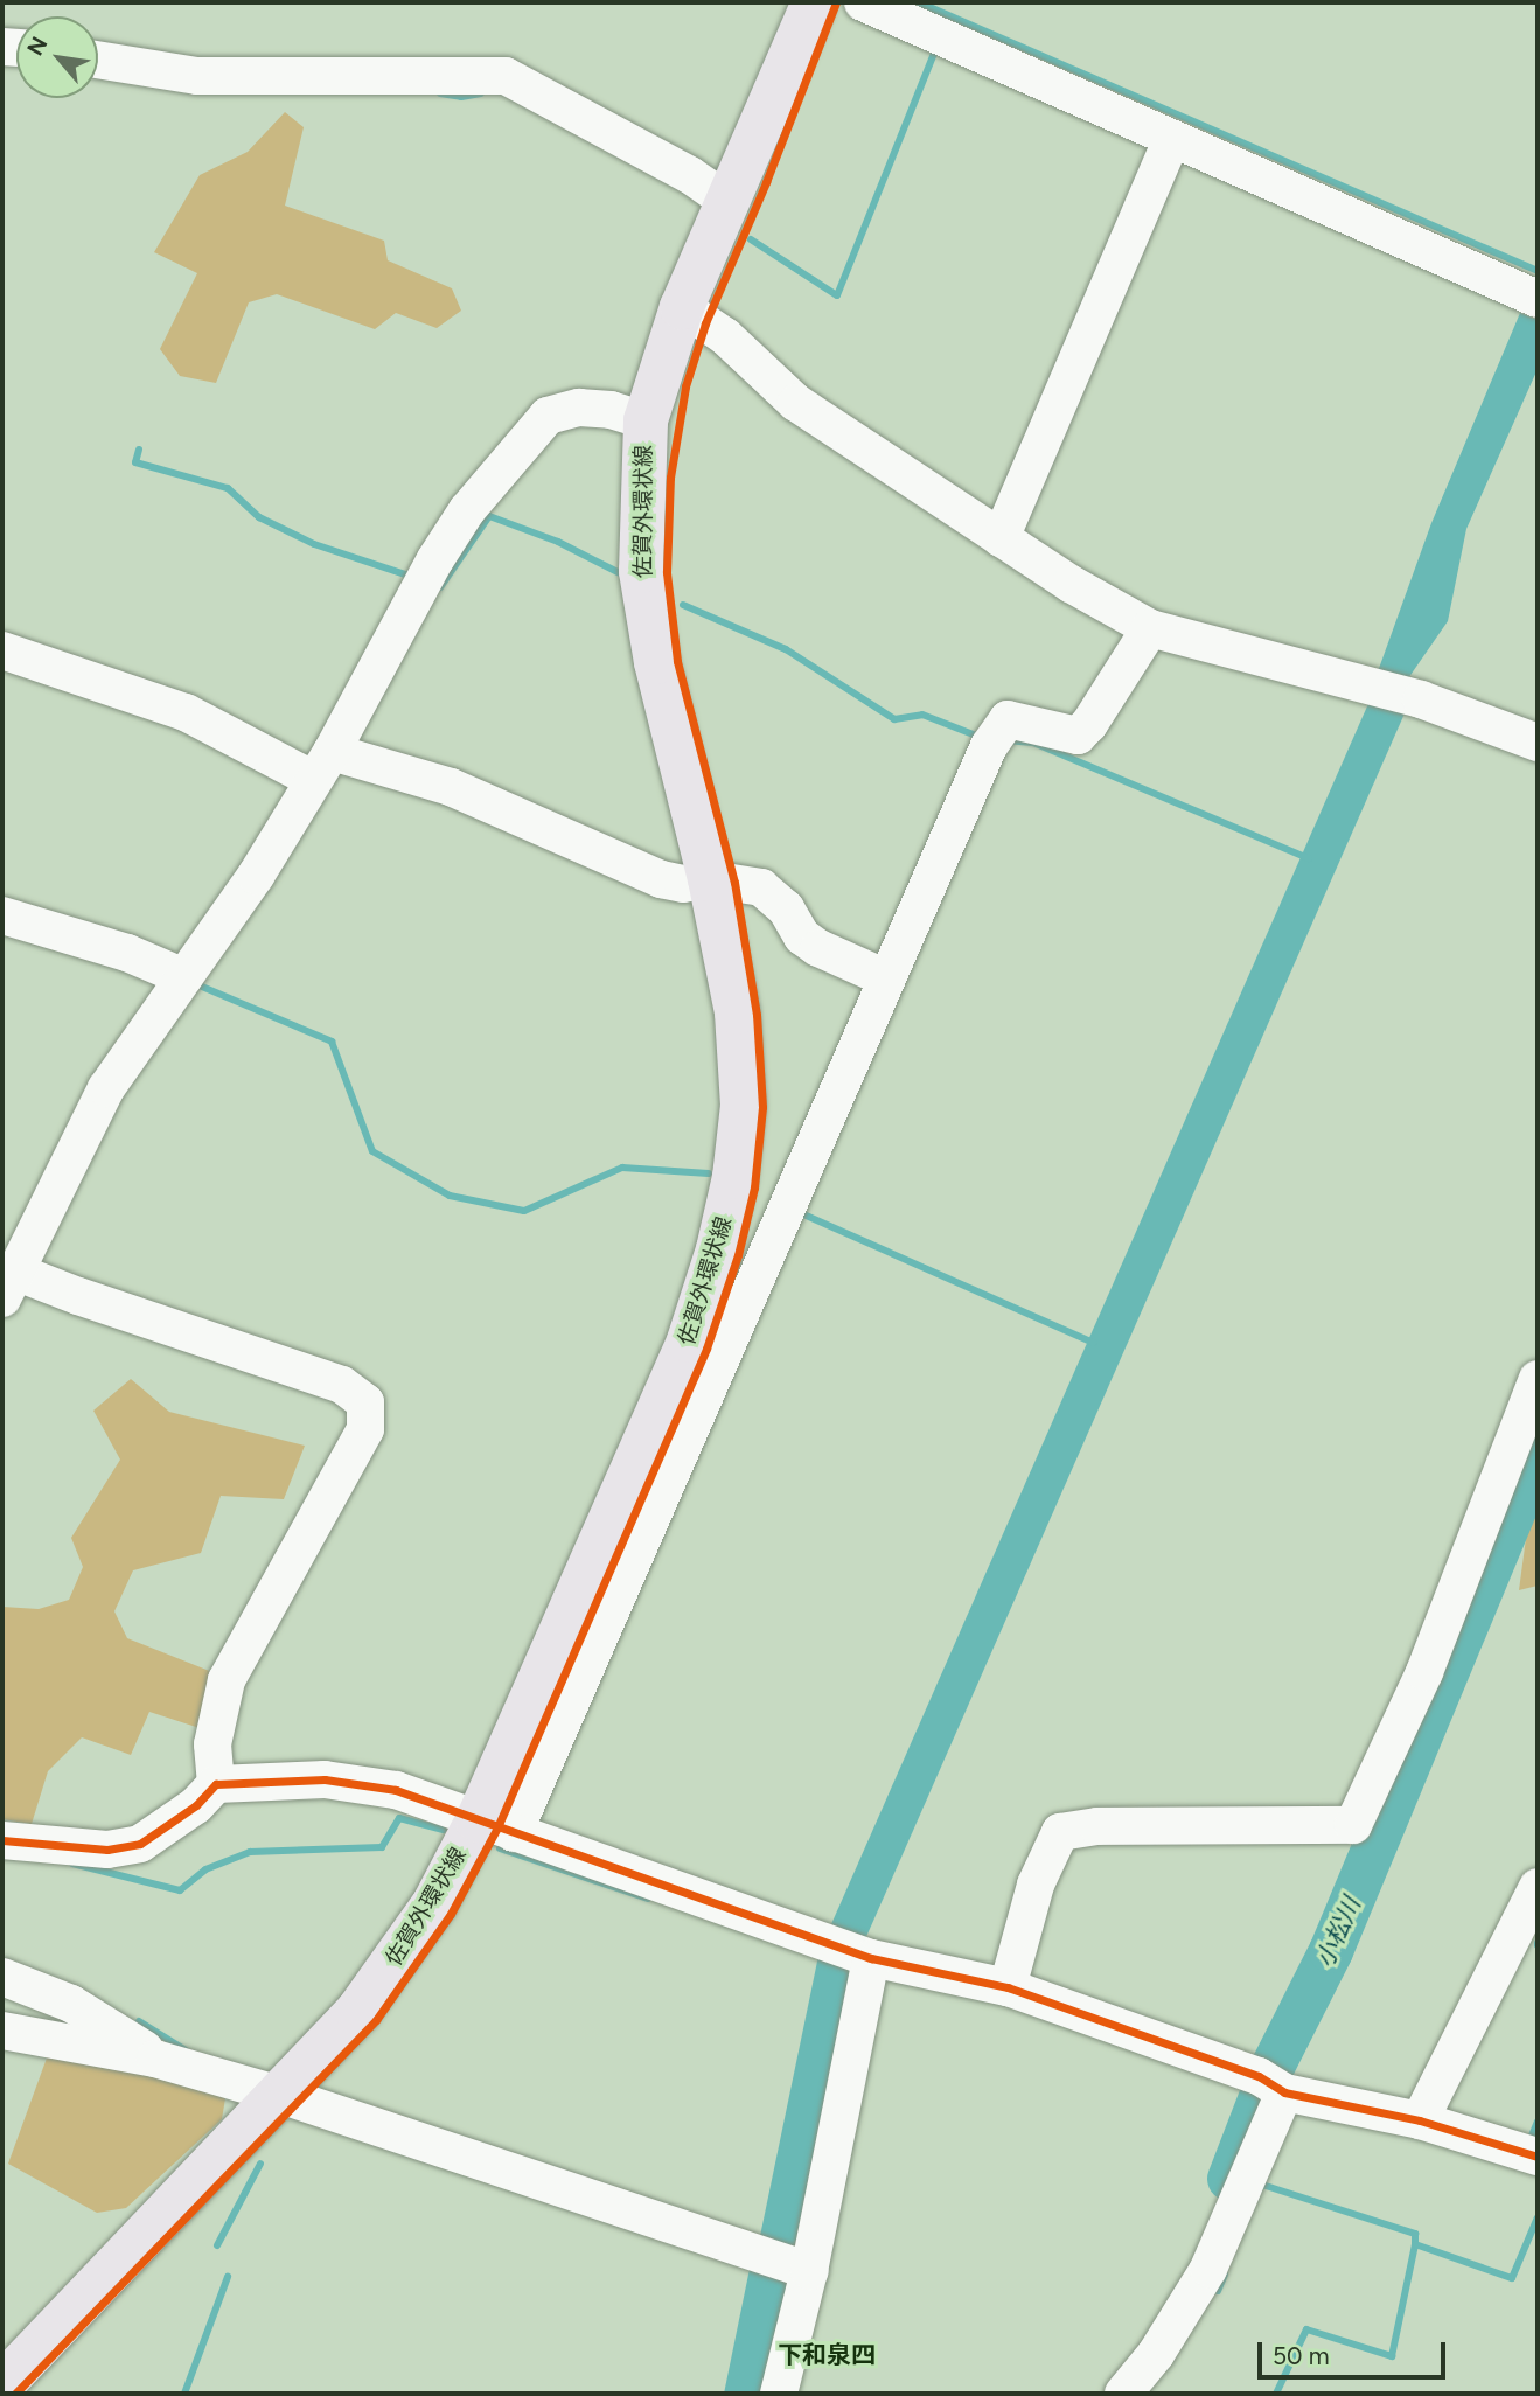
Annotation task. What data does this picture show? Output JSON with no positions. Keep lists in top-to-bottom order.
{
  "streets": {
    "main road": ["佐賀外環状線"]
  },
  "districts": ["下和泉四"],
  "water": ["小松川"],
  "scale_bar": "50 m",
  "north": "top left"
}
